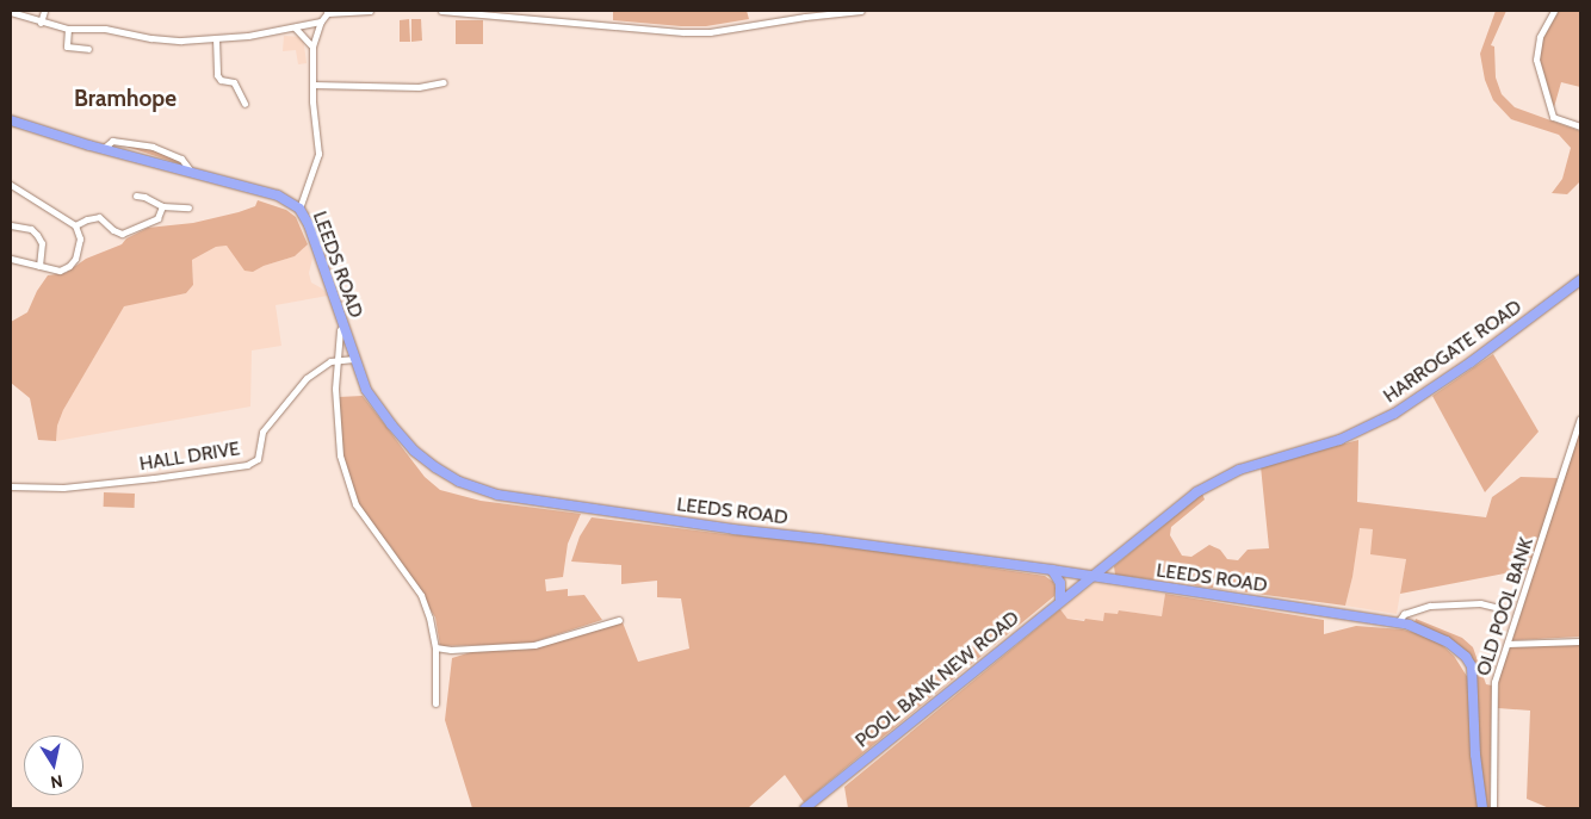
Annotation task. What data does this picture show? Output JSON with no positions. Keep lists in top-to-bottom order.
{
  "streets": {
    "highway": ["LEEDS ROAD", "HARROGATE ROAD", "POOL BANK NEW ROAD"],
    "street": ["HALL DRIVE", "OLD POOL BANK"]
  },
  "crossings": [
    ["LEEDS ROAD", "HARROGATE ROAD"],
    ["LEEDS ROAD", "HALL DRIVE"],
    ["LEEDS ROAD", "POOL BANK NEW ROAD"],
    ["HARROGATE ROAD", "POOL BANK NEW ROAD"]
  ],
  "districts": ["Bramhope"],
  "north": "bottom"
}
